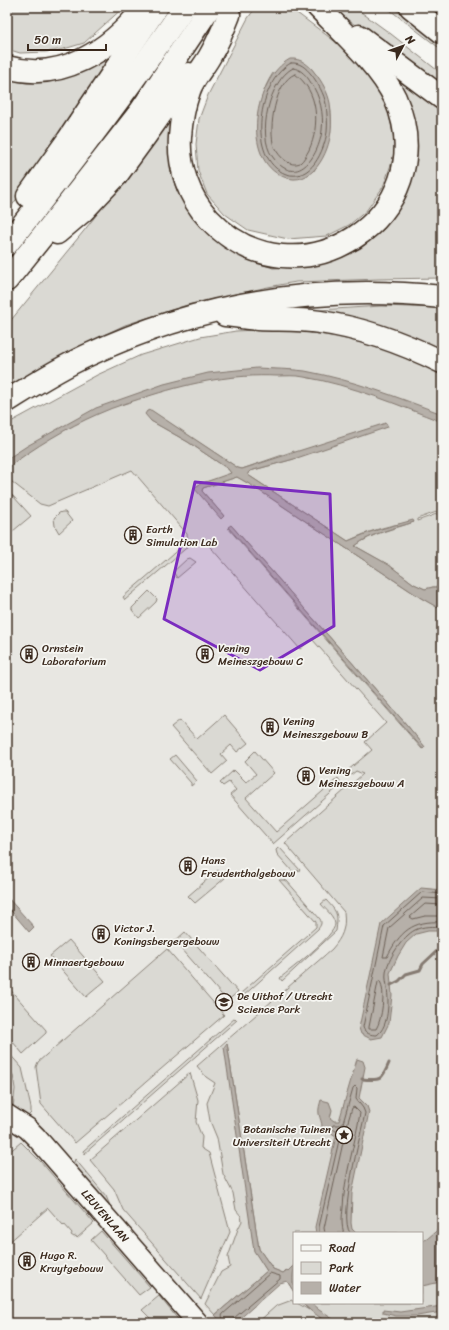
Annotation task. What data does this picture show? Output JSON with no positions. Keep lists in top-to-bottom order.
{
  "streets": {
    "main road": ["LEUVENLAAN"]
  },
  "places": {
    "building": [
      "Earth Simulation Lab",
      "Ornstein Laboratorium",
      "Vening Meineszgebouw C",
      "Vening Meineszgebouw B",
      "Vening Meineszgebouw A",
      "Hans Freudenthalgebouw",
      "Victor J. Koningsbergergebouw",
      "Minnaertgebouw",
      "Hugo R. Kruytgebouw"
    ],
    "school or university": ["De Uithof / Utrecht Science Park"],
    "place": ["Botanische Tuinen Universiteit Utrecht"]
  },
  "legend": ["Road", "Park", "Water"],
  "scale_bar": "50 m",
  "north": "top right"
}
